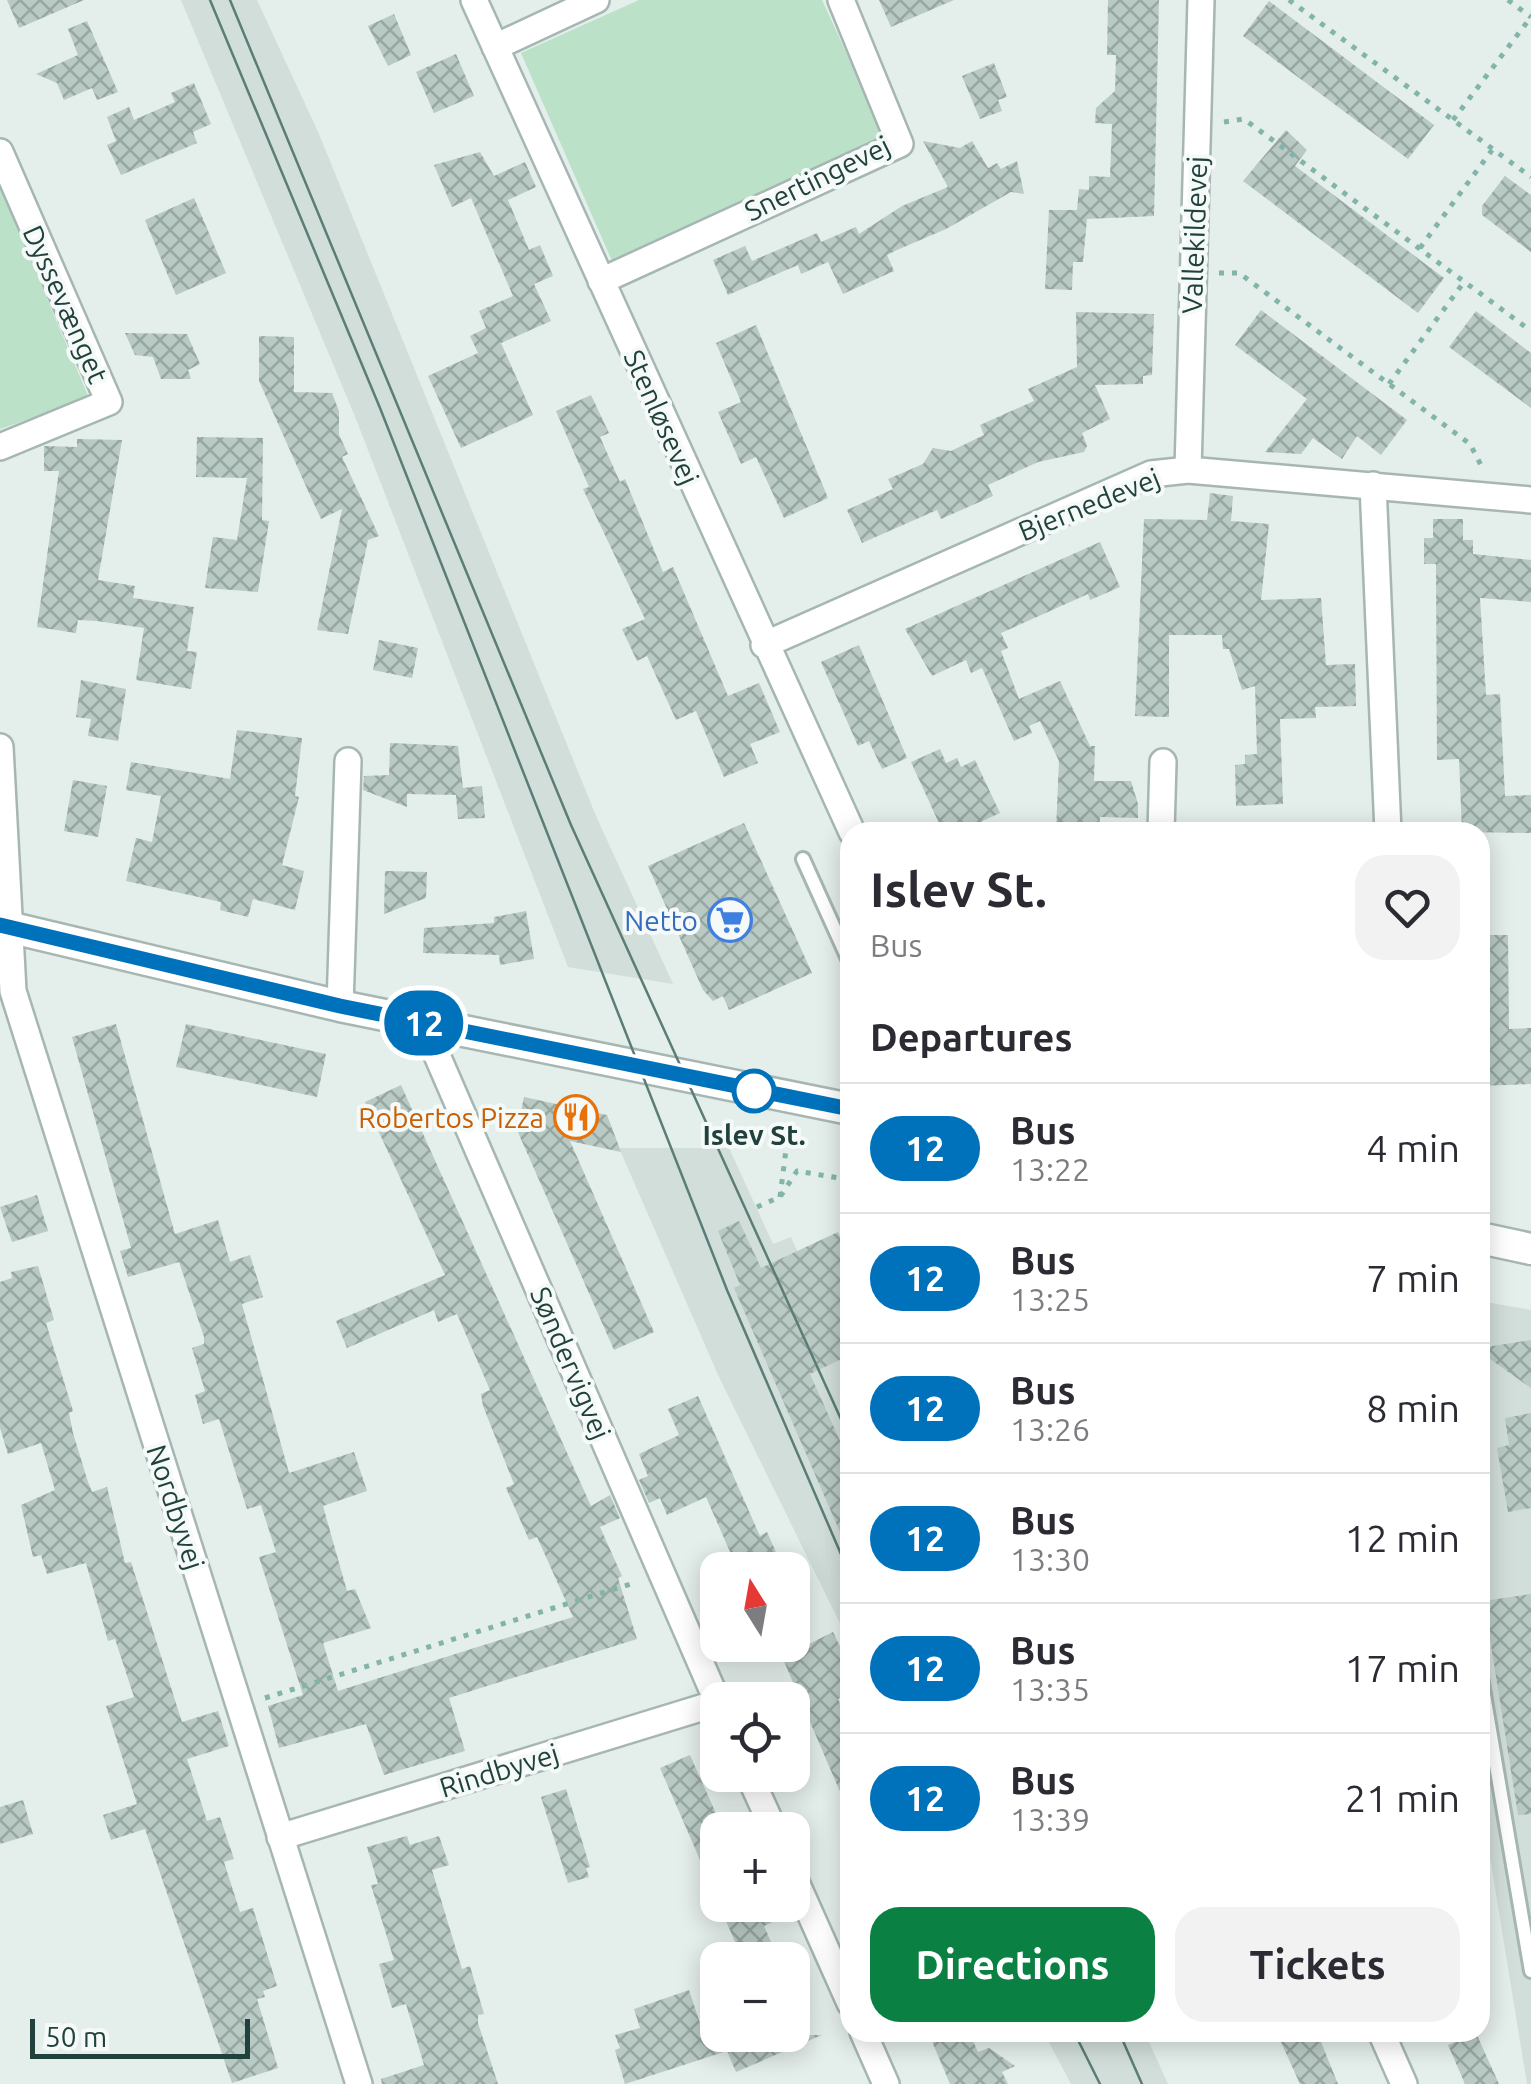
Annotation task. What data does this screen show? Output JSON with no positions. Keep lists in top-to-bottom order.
{
  "streets": {
    "street": [
      "Snertingevej",
      "Vallekildevej",
      "Dyssevænget",
      "Stenløsevej",
      "Bjernedevej",
      "Søndervigvej",
      "Nordbyvej",
      "Rindbyvej"
    ]
  },
  "crossings": [
    ["Snertingevej", "Stenløsevej"],
    ["Vallekildevej", "Bjernedevej"],
    ["Stenløsevej", "Bjernedevej"],
    ["Nordbyvej", "Rindbyvej"]
  ],
  "places": {
    "supermarket": ["Netto"],
    "other": ["Islev St."],
    "restaurant": ["Robertos Pizza"]
  },
  "lines": ["bus line 12"],
  "scale_bar": "50 m",
  "north": "top",
  "page": {
    "on_map": "12",
    "heading": [
      ["Islev St.", "Bus"],
      "Departures"
    ],
    "list": [
      {
        "mark": "12",
        "name": "Bus",
        "note": "13:22",
        "value": "4 min"
      },
      {
        "mark": "12",
        "name": "Bus",
        "note": "13:25",
        "value": "7 min"
      },
      {
        "mark": "12",
        "name": "Bus",
        "note": "13:26",
        "value": "8 min"
      },
      {
        "mark": "12",
        "name": "Bus",
        "note": "13:30",
        "value": "12 min"
      },
      {
        "mark": "12",
        "name": "Bus",
        "note": "13:35",
        "value": "17 min"
      },
      {
        "mark": "12",
        "name": "Bus",
        "note": "13:39",
        "value": "21 min"
      }
    ],
    "map_buttons": ["+", "−"],
    "buttons": ["Directions", "Tickets"],
    "scale": "50 m"
  }
}
